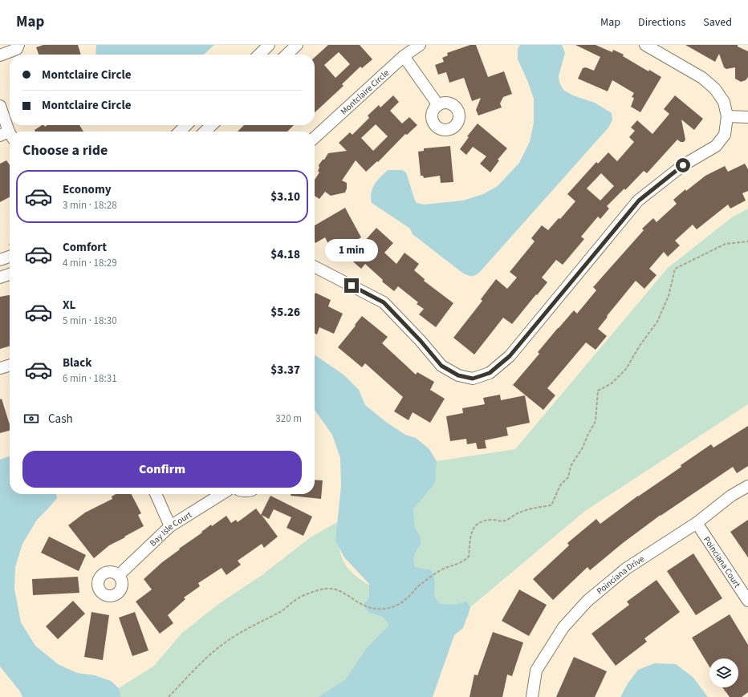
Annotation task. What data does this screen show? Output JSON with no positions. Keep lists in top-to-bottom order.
{
  "streets": {
    "street": [
      "Montclaire Circle",
      "Bay Isle Court",
      "Poinciana Court",
      "Poinciana Drive"
    ]
  },
  "crossings": [
    ["Poinciana Court", "Poinciana Drive"]
  ],
  "page": {
    "header": "Map",
    "nav": ["Map", "Directions", "Saved"],
    "banner": ["Montclaire Circle", "Montclaire Circle"],
    "heading": "Choose a ride",
    "list": [
      {
        "name": "Economy",
        "note": "3 min · 18:28",
        "value": "$3.10"
      },
      {
        "name": "Comfort",
        "note": "4 min · 18:29",
        "value": "$4.18"
      },
      {
        "name": "XL",
        "note": "5 min · 18:30",
        "value": "$5.26"
      },
      {
        "name": "Black",
        "note": "6 min · 18:31",
        "value": "$3.37"
      }
    ],
    "bubble": "1 min",
    "pay": ["Cash", "320 m"],
    "buttons": "Confirm"
  }
}
